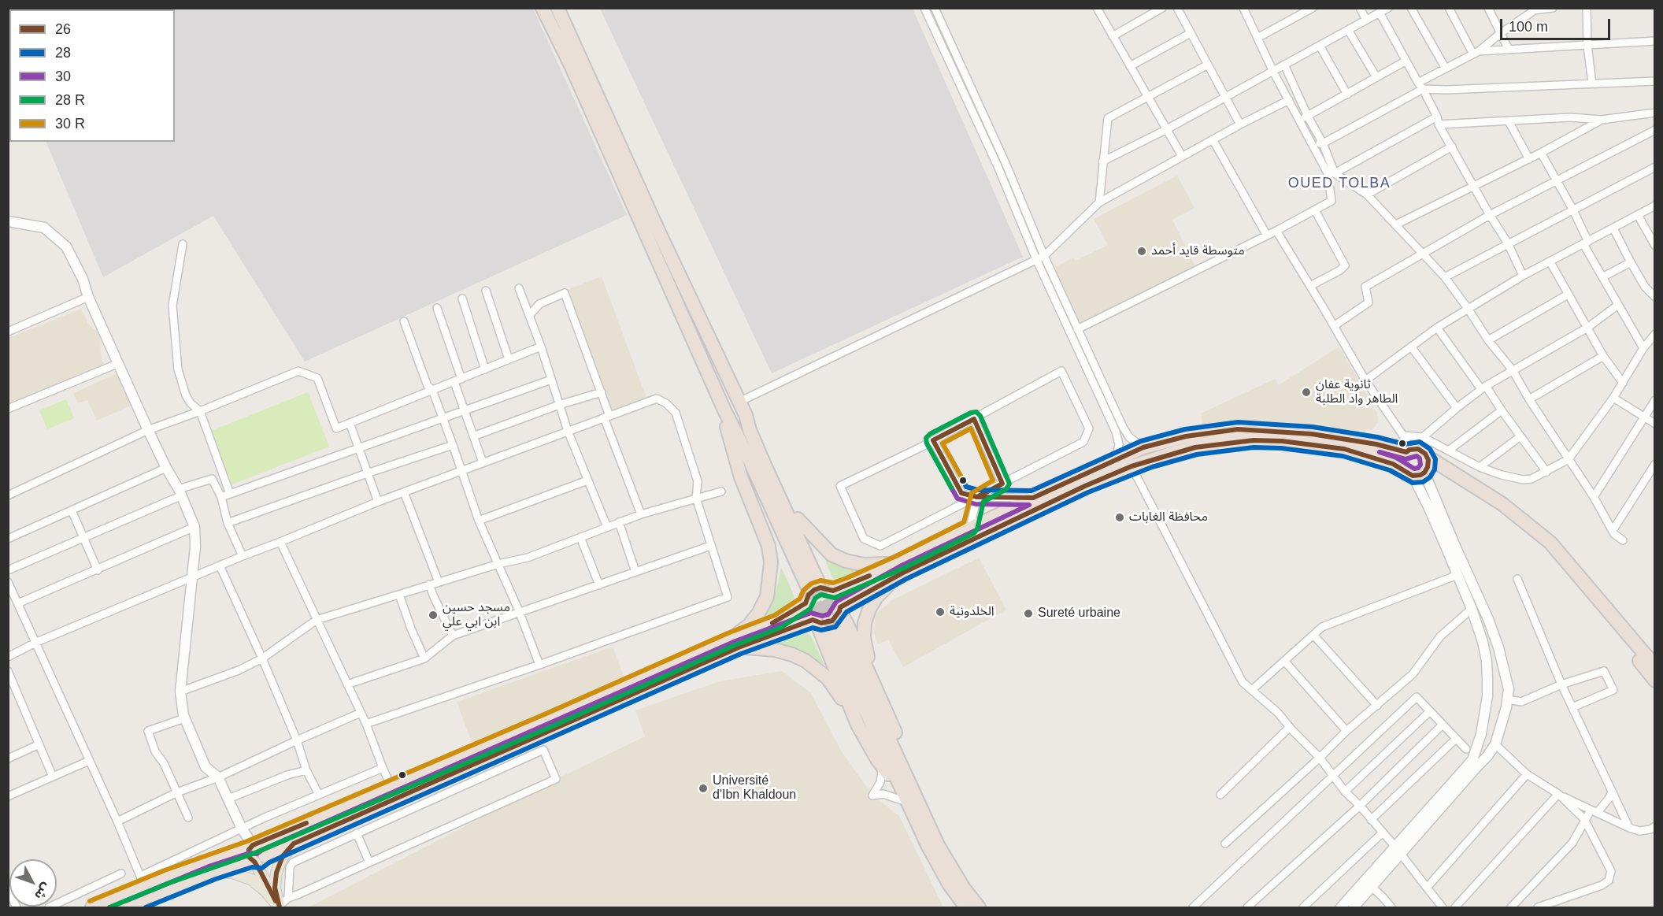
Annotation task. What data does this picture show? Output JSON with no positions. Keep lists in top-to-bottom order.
{
  "districts": ["OUED TOLBA"],
  "places": [
    "متوسطة قايد أحمد",
    "ثانوية عفان الطاهر واد الطلبة",
    "محافظة الغابات",
    "الخلدونية",
    "Sureté urbaine",
    "مسجد حسين ابن ابي علي",
    "Université d'Ibn Khaldoun"
  ],
  "lines": ["transit line 26", "transit line 28", "transit line 30"],
  "legend": [
    "26",
    "28",
    "30",
    "28 R",
    "30 R"
  ],
  "scale_bar": "100 m",
  "north": "bottom right"
}
